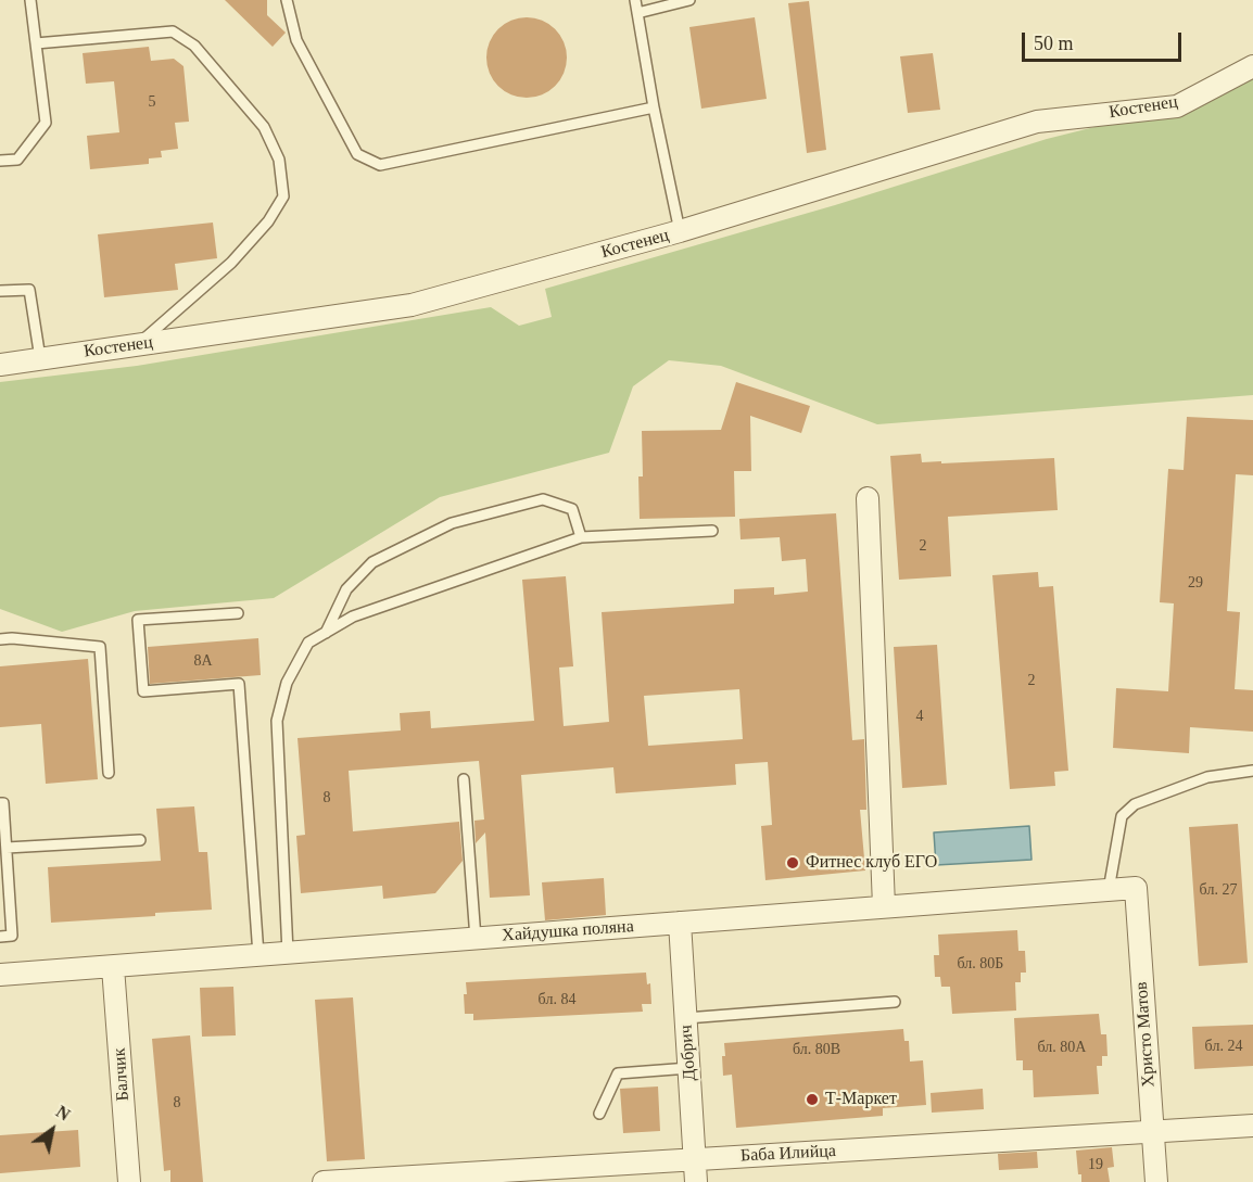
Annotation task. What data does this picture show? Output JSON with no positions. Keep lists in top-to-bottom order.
{
  "streets": {
    "street": [
      "Костенец",
      "Хайдушка поляна",
      "Христо Матов",
      "Добрич",
      "Балчик",
      "Баба Илийца"
    ]
  },
  "crossings": [
    ["Хайдушка поляна", "Христо Матов"],
    ["Хайдушка поляна", "Добрич"],
    ["Хайдушка поляна", "Балчик"],
    ["Христо Матов", "Баба Илийца"],
    ["Добрич", "Баба Илийца"]
  ],
  "places": ["Фитнес клуб ЕГО", "Т-Маркет"],
  "house_numbers": [
    "5",
    "2",
    "29",
    "8A",
    "2",
    "4",
    "8",
    "бл. 27",
    "бл. 80Б",
    "бл. 84",
    "бл. 24",
    "бл. 80А",
    "бл. 80В",
    "8",
    "19"
  ],
  "scale_bar": "50 m",
  "north": "top right"
}
